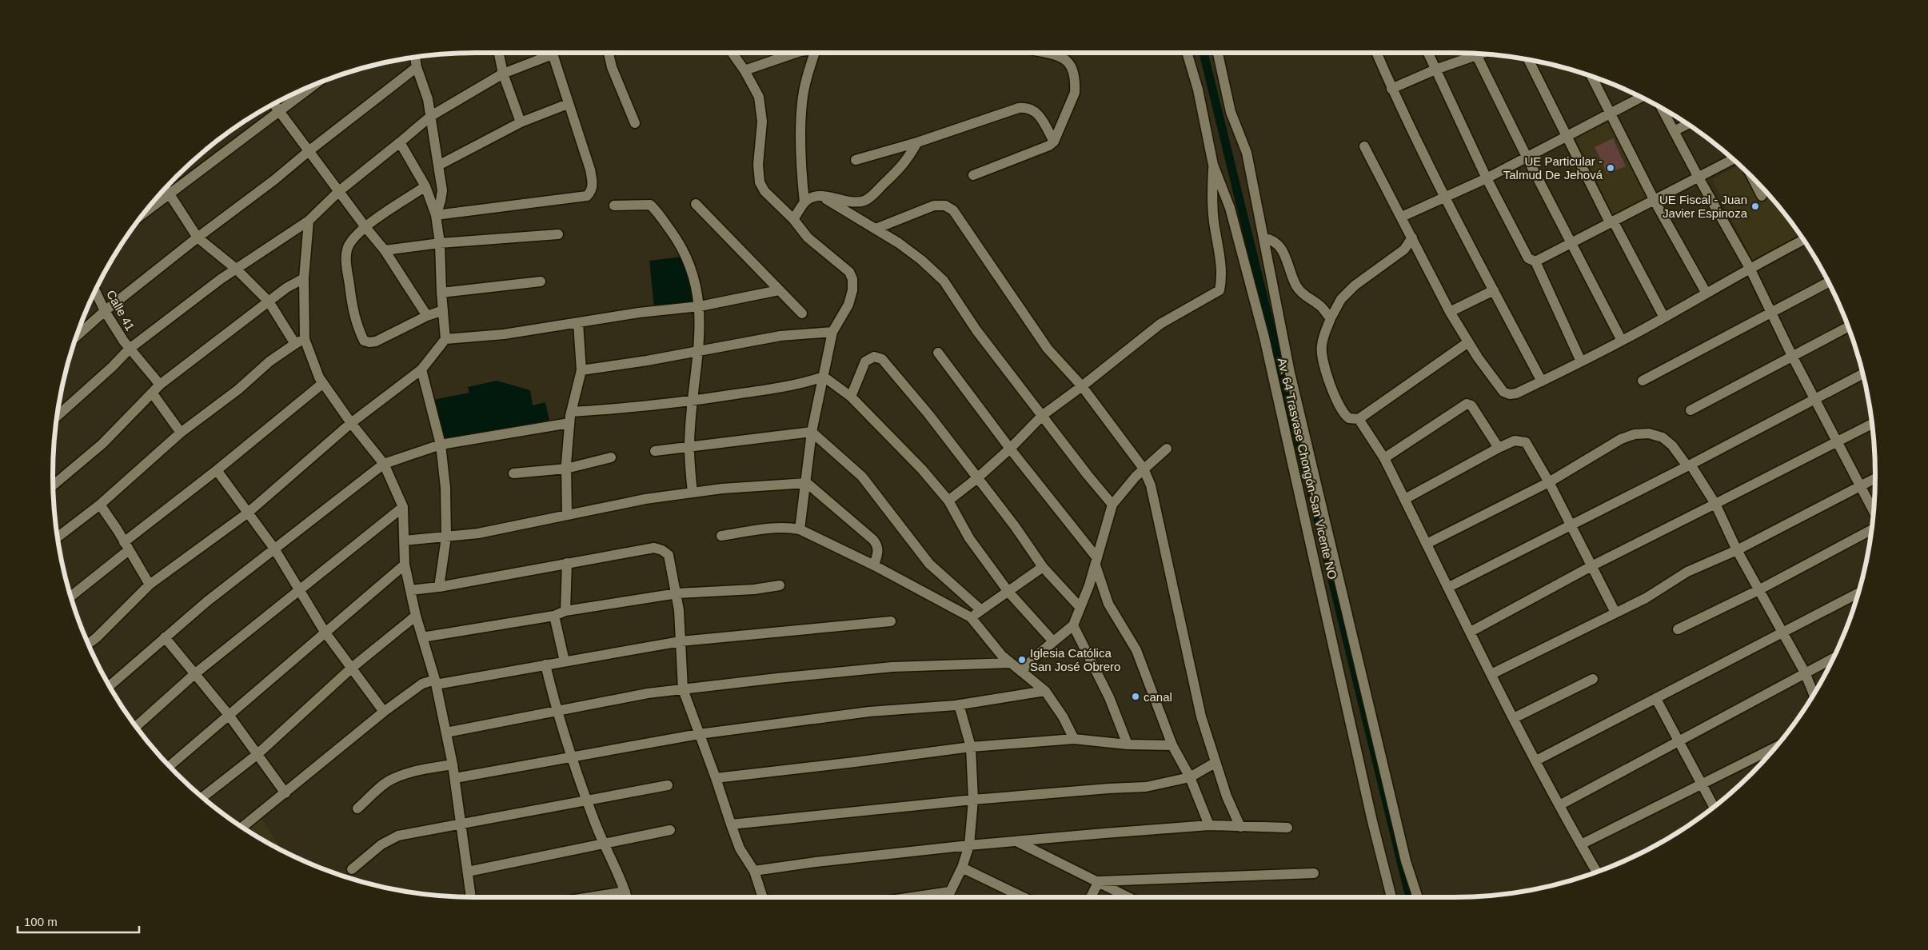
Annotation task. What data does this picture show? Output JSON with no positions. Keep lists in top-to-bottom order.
{
  "streets": {
    "street": ["Calle 41", "Av. 64 Trasvase Chongón-San Vicente NO"]
  },
  "places": [
    "UE Particular - Talmud De Jehová",
    "UE Fiscal - Juan Javier Espinoza",
    "Iglesia Católica San José Obrero",
    "canal"
  ],
  "scale_bar": "100 m"
}
